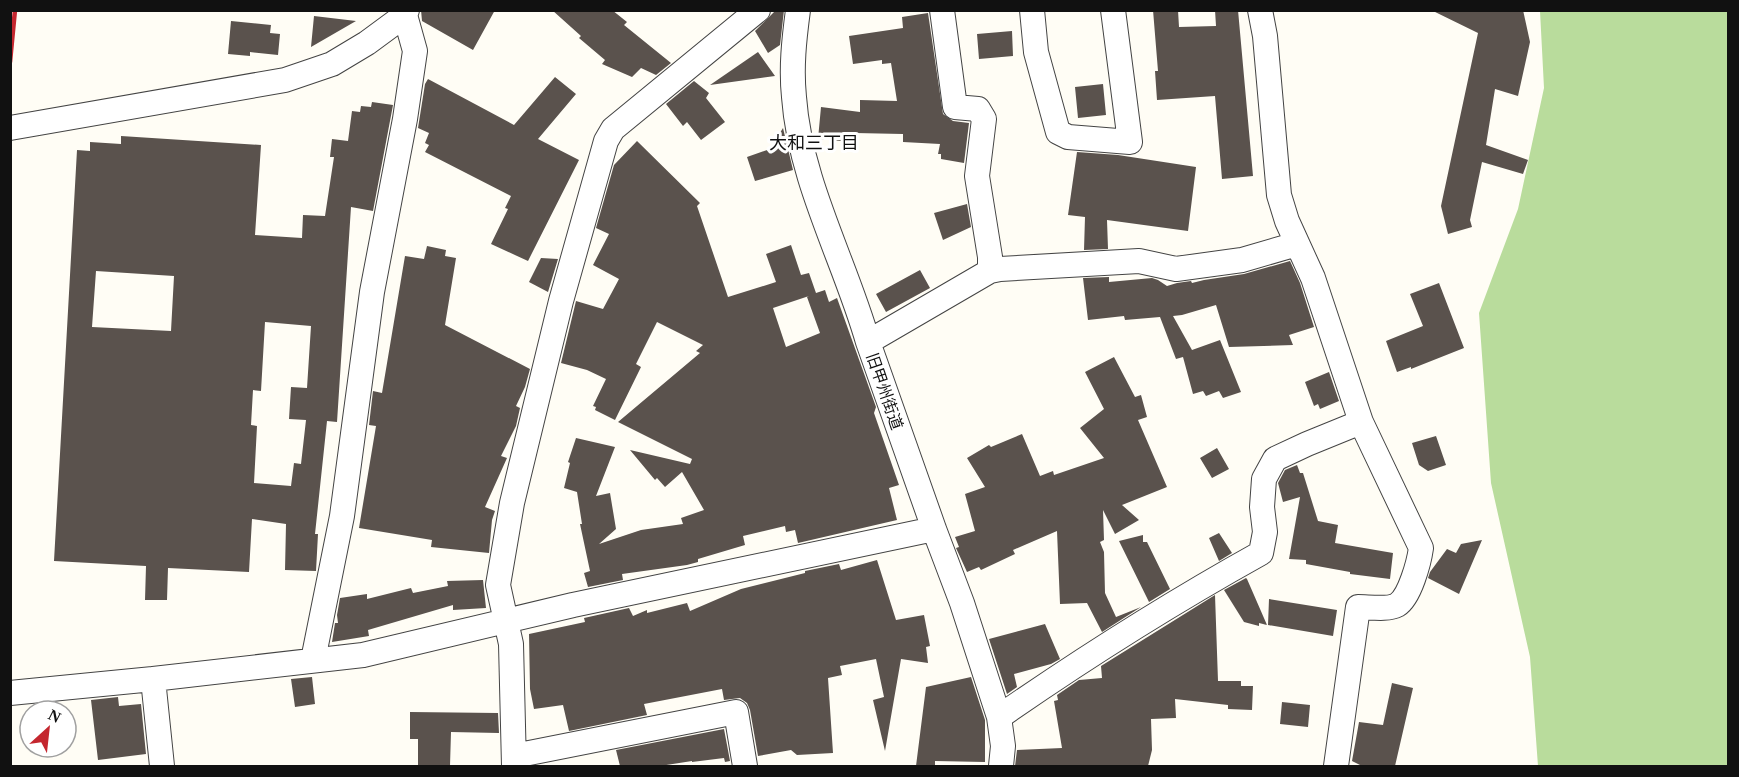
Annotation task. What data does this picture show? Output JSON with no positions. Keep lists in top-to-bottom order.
{
  "streets": {
    "street": ["旧甲州街道"]
  },
  "districts": ["大和三丁目"],
  "north": "top right"
}
